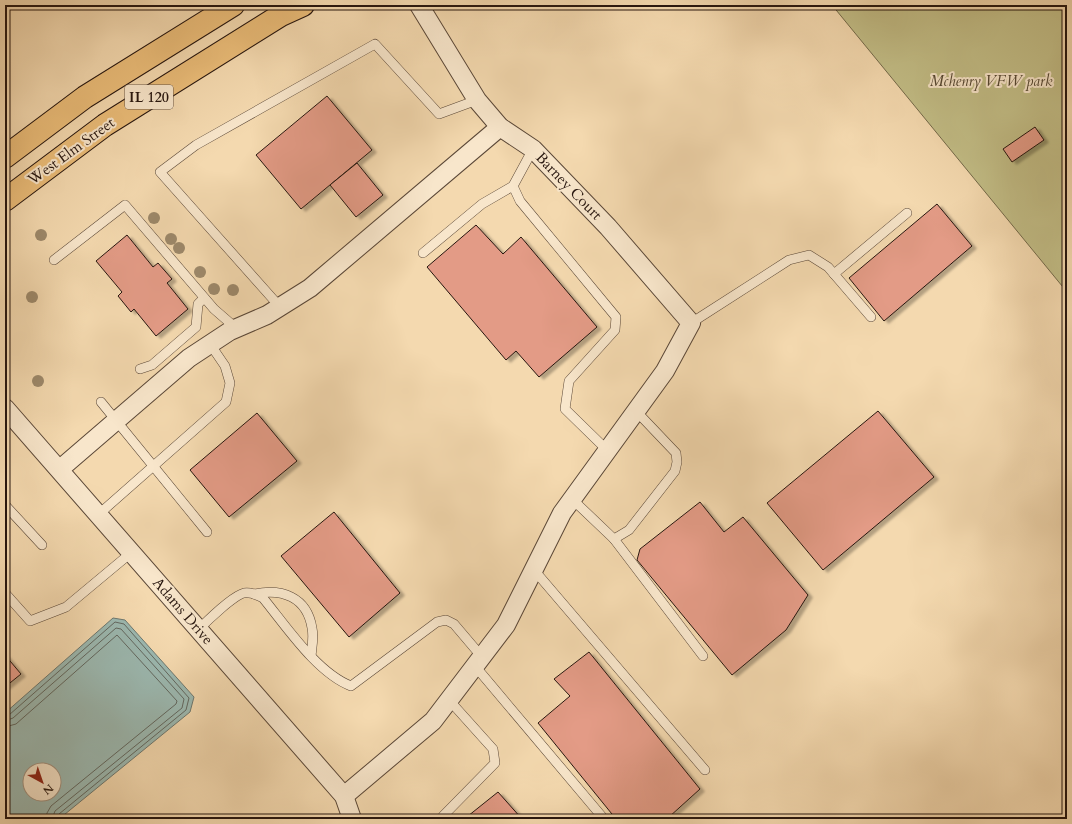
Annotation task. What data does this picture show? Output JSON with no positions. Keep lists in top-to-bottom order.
{
  "streets": {
    "main road": ["IL 120", "West Elm Street"],
    "street": ["Barney Court", "Adams Drive"]
  },
  "parks": ["Mchenry VFW park"],
  "north": "bottom right"
}
